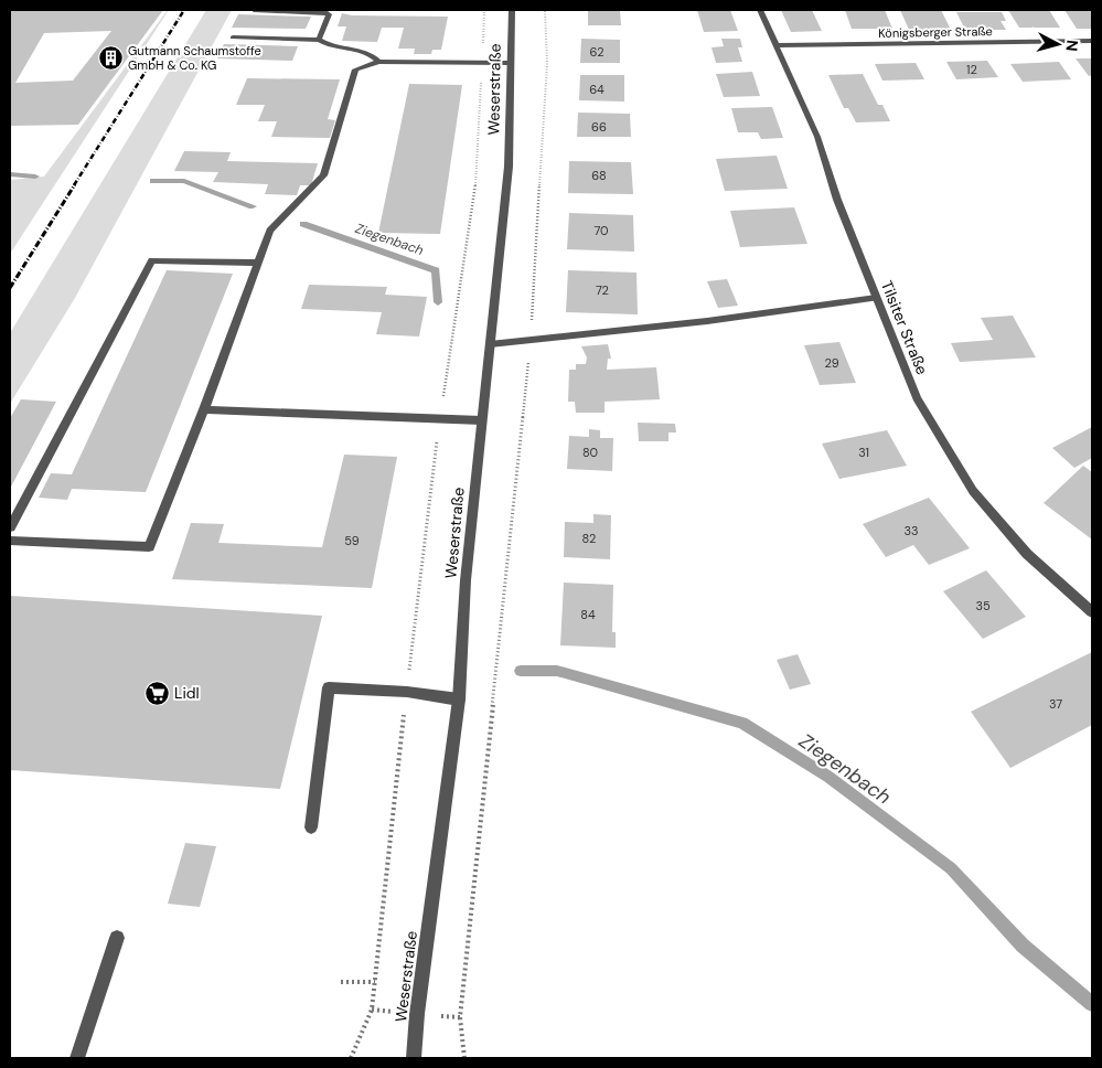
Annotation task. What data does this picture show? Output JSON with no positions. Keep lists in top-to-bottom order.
{
  "streets": {
    "street": ["Königsberger Straße", "Weserstraße", "Tilsiter Straße"]
  },
  "crossings": [
    ["Königsberger Straße", "Tilsiter Straße"]
  ],
  "water": ["Ziegenbach"],
  "places": {
    "building": ["Gutmann Schaumstoffe GmbH & Co. KG"],
    "supermarket": ["Lidl"]
  },
  "house_numbers": [
    "62",
    "12",
    "64",
    "66",
    "68",
    "70",
    "72",
    "29",
    "80",
    "31",
    "33",
    "82",
    "59",
    "35",
    "84",
    "37"
  ],
  "north": "right"
}
